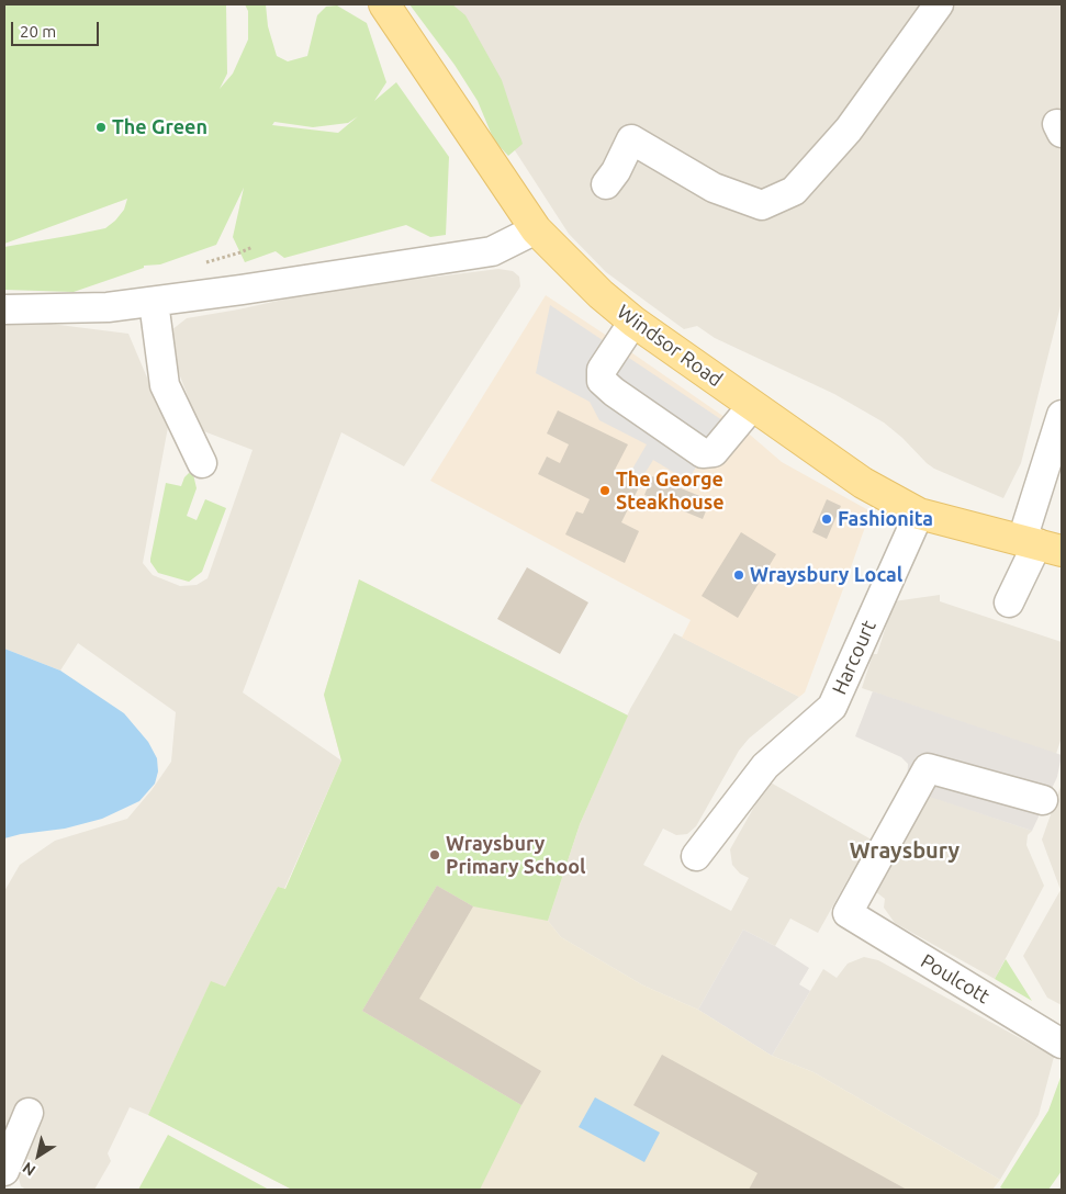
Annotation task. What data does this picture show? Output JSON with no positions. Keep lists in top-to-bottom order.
{
  "streets": {
    "main road": ["Windsor Road"],
    "street": ["Harcourt", "Poulcott"]
  },
  "crossings": [
    ["Windsor Road", "Harcourt"]
  ],
  "districts": ["Wraysbury"],
  "places": [
    "The Green",
    "The George Steakhouse",
    "Fashionita",
    "Wraysbury Local",
    "Wraysbury Primary School"
  ],
  "scale_bar": "20 m",
  "north": "bottom left"
}
